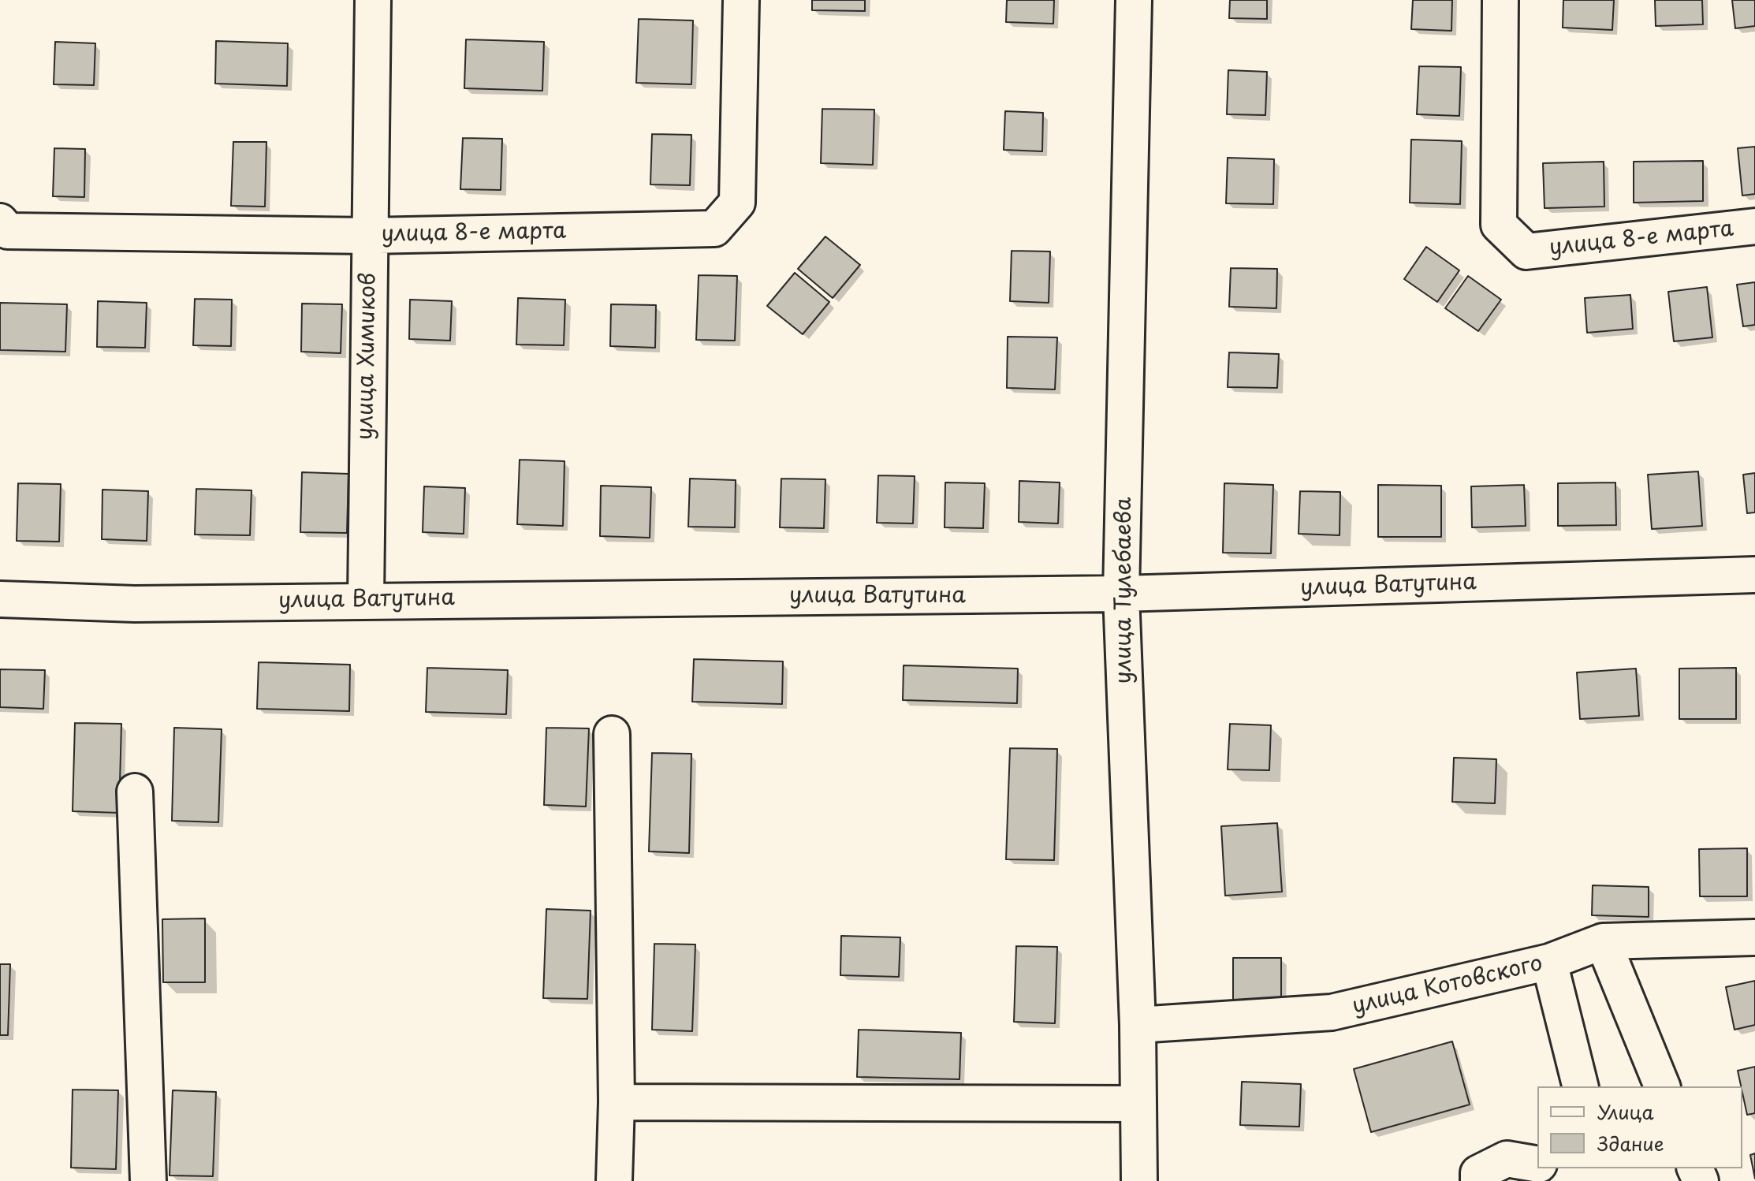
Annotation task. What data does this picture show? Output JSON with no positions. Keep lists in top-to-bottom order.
{
  "streets": {
    "street": [
      "улица 8-е марта",
      "улица Химиков",
      "улица Ватутина",
      "улица Тулебаева",
      "улица Котовского"
    ]
  },
  "crossings": [
    ["улица 8-е марта", "улица Химиков"],
    ["улица Химиков", "улица Ватутина"],
    ["улица Ватутина", "улица Тулебаева"],
    ["улица Тулебаева", "улица Котовского"]
  ],
  "legend": ["Улица", "Здание"]
}
